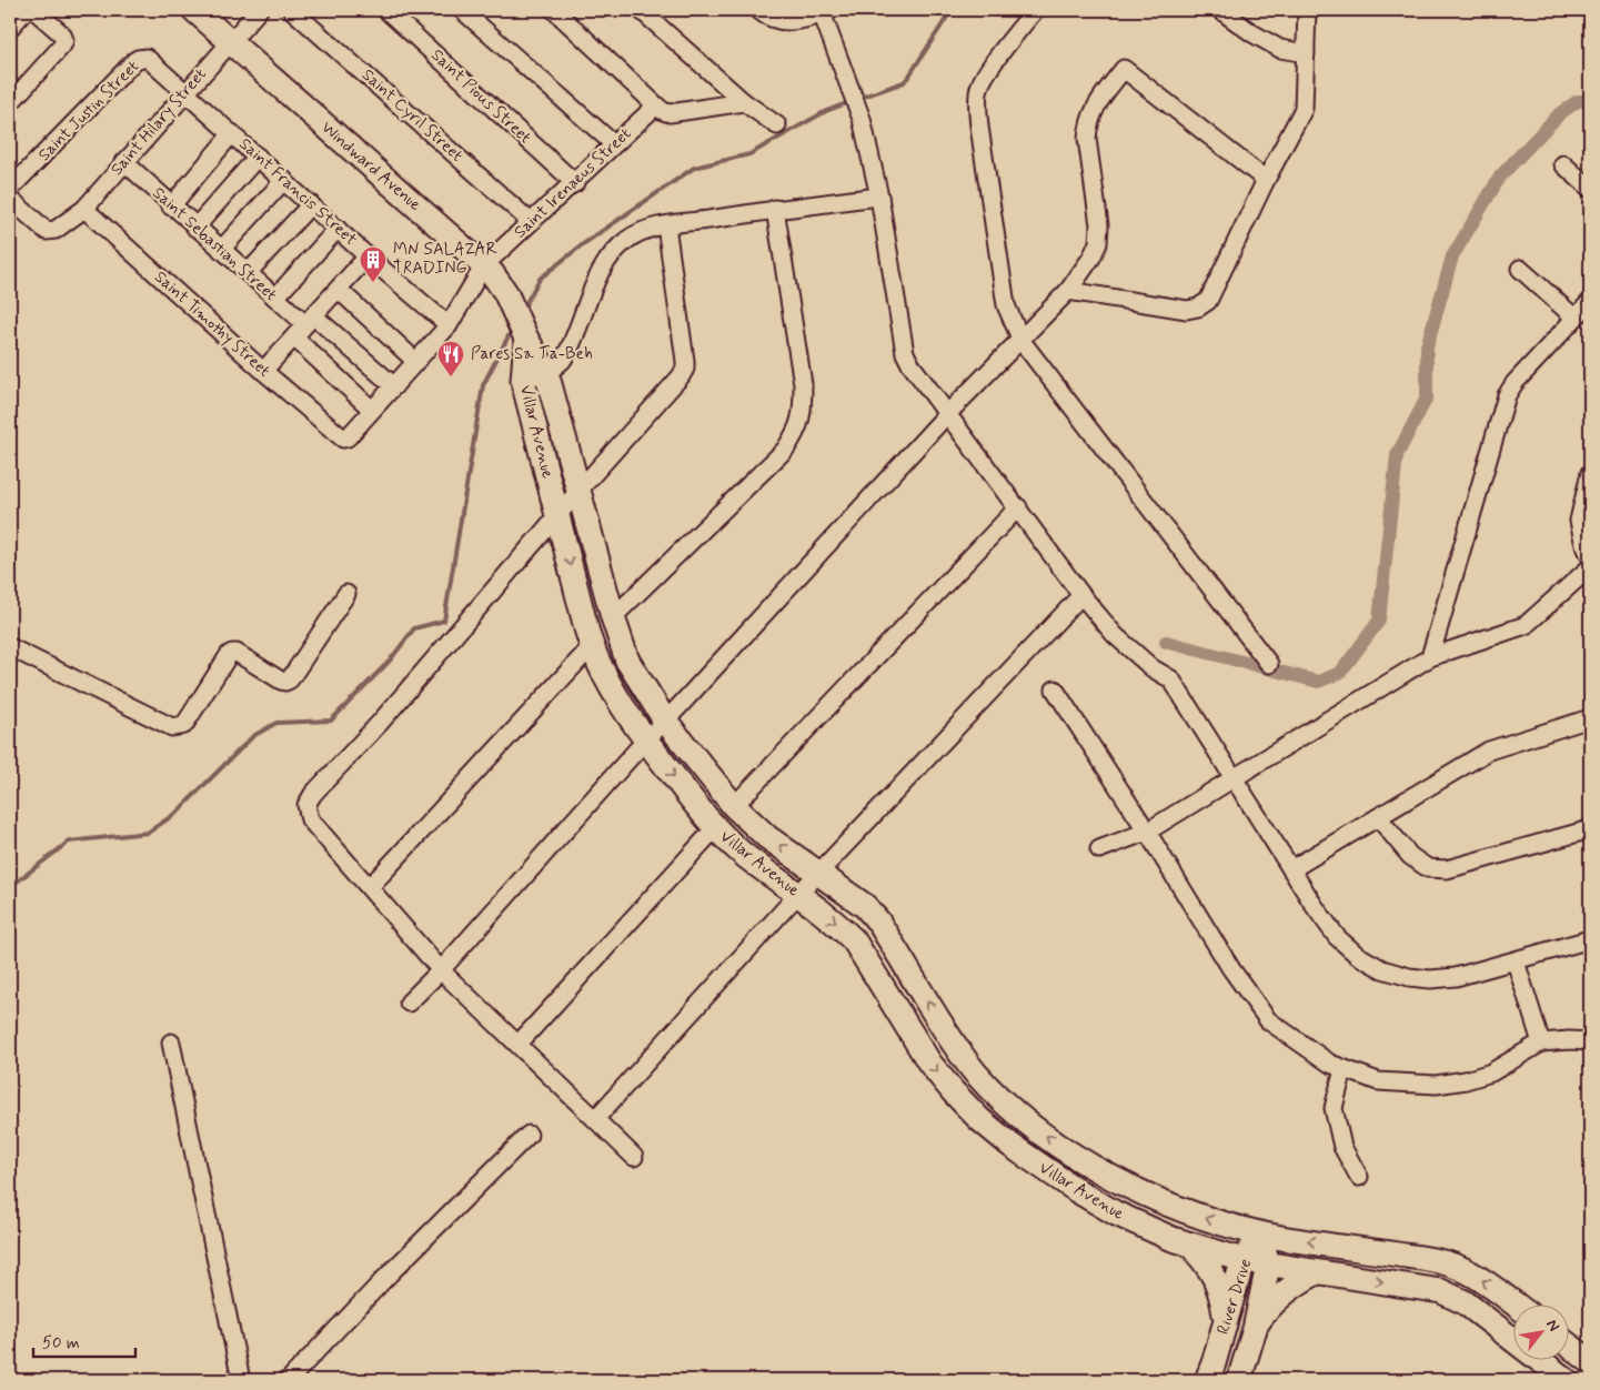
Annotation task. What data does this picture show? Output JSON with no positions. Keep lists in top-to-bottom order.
{
  "streets": {
    "main road": ["Windward Avenue", "Villar Avenue", "River Drive"],
    "street": [
      "Saint Pious Street",
      "Saint Justin Street",
      "Saint Cyril Street",
      "Saint Hilary Street",
      "Saint Irenaeus Street",
      "Saint Francis Street",
      "Saint Sebastian Street",
      "Saint Timothy Street"
    ]
  },
  "crossings": [
    ["Saint Pious Street", "Saint Irenaeus Street"],
    ["Saint Justin Street", "Saint Hilary Street"],
    ["Saint Justin Street", "Saint Francis Street"],
    ["Saint Cyril Street", "Saint Irenaeus Street"],
    ["Saint Hilary Street", "Windward Avenue"],
    ["Saint Hilary Street", "Saint Francis Street"],
    ["Saint Hilary Street", "Saint Sebastian Street"],
    ["Saint Hilary Street", "Saint Timothy Street"],
    ["Windward Avenue", "Saint Irenaeus Street"],
    ["Windward Avenue", "Villar Avenue"],
    ["Saint Irenaeus Street", "Saint Francis Street"],
    ["Saint Irenaeus Street", "Saint Timothy Street"],
    ["Villar Avenue", "River Drive"]
  ],
  "places": {
    "building": ["MN SALAZAR TRADING"],
    "restaurant": ["Pares Sa Ta-Beh"]
  },
  "scale_bar": "50 m",
  "north": "top right"
}
